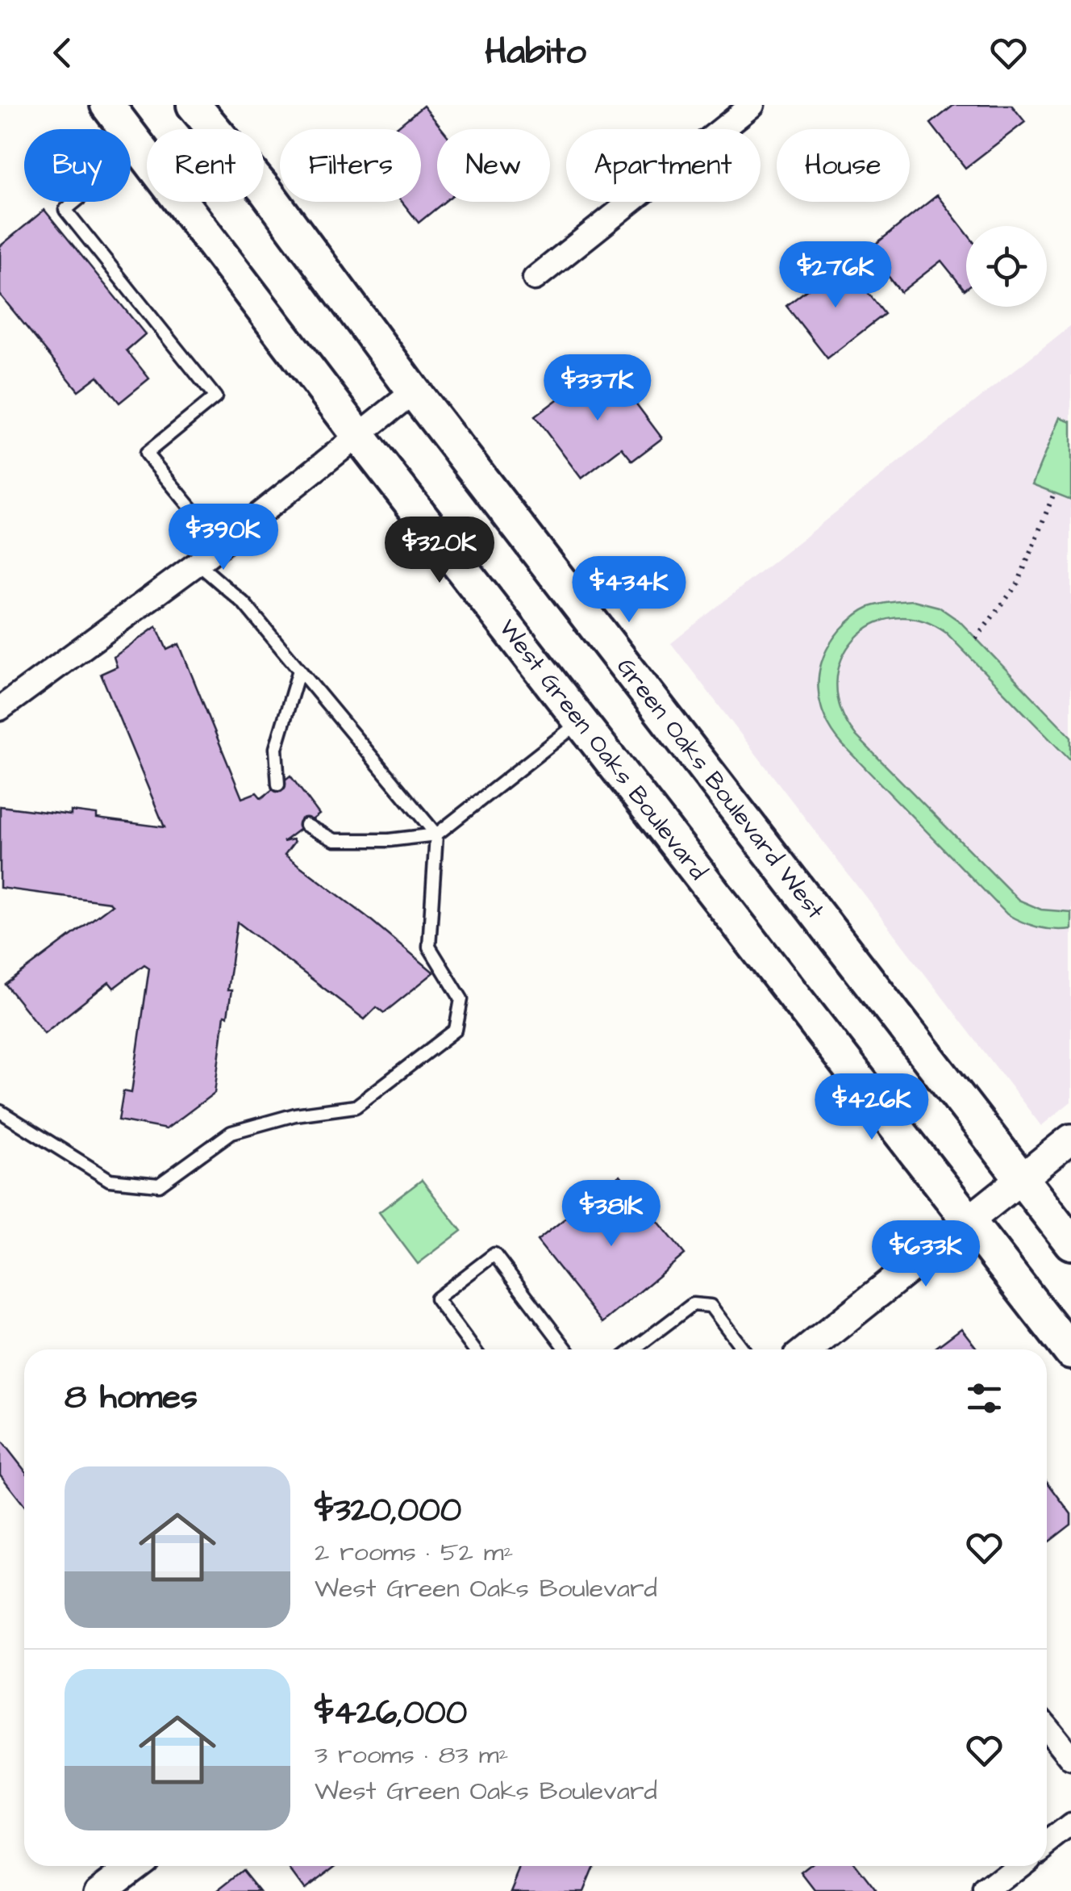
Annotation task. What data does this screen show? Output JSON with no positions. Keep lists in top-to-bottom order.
{
  "streets": {
    "main road": ["West Green Oaks Boulevard", "Green Oaks Boulevard West"]
  },
  "page": {
    "header": "Habito",
    "chip": [
      "Buy",
      "Rent",
      "Filters",
      "New",
      "Apartment",
      "House"
    ],
    "price": [
      "$276K",
      "$337K",
      "$390K",
      "$320K",
      "$434K",
      "$426K",
      "$381K",
      "$633K"
    ],
    "heading": "8 homes",
    "list": [
      {
        "name": "$320,000",
        "note": "2 rooms · 52 m² · West Green Oaks Boulevard"
      },
      {
        "name": "$426,000",
        "note": "3 rooms · 83 m² · West Green Oaks Boulevard"
      }
    ]
  }
}
